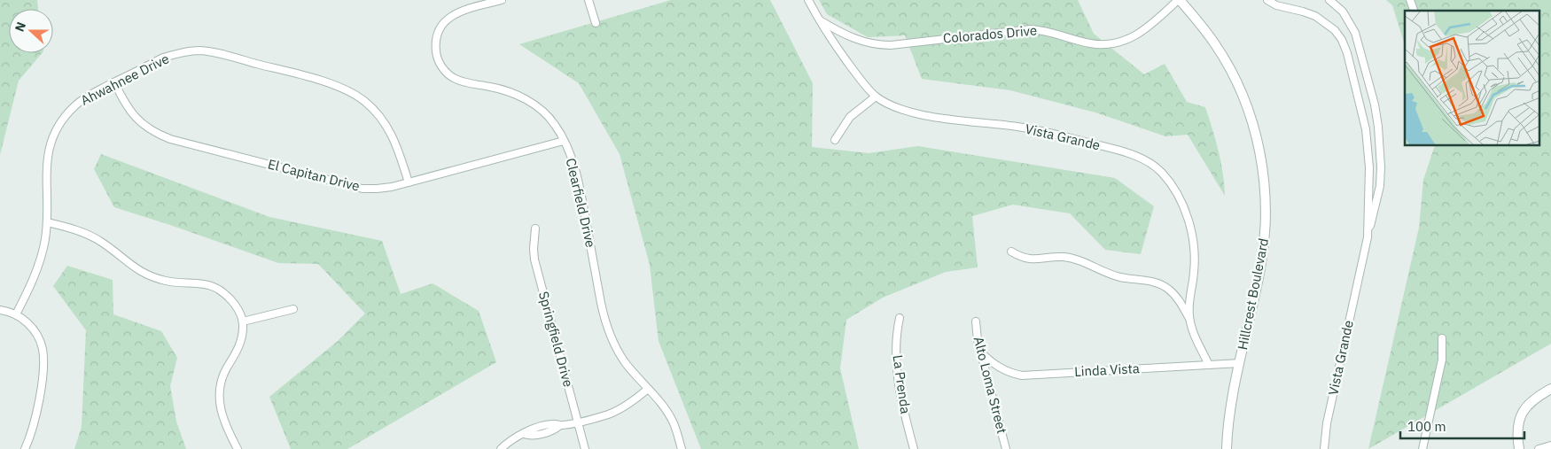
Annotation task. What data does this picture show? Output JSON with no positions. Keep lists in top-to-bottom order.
{
  "streets": {
    "street": [
      "Colorados Drive",
      "Ahwahnee Drive",
      "Vista Grande",
      "El Capitan Drive",
      "Clearfield Drive",
      "Hillcrest Boulevard",
      "Springfield Drive",
      "Linda Vista",
      "La Prenda",
      "Alto Loma Street"
    ]
  },
  "crossings": [
    ["Colorados Drive", "Vista Grande"],
    ["Colorados Drive", "Hillcrest Boulevard"],
    ["Ahwahnee Drive", "El Capitan Drive"],
    ["Vista Grande", "Linda Vista"],
    ["El Capitan Drive", "Clearfield Drive"],
    ["Hillcrest Boulevard", "Linda Vista"],
    ["Linda Vista", "Alto Loma Street"]
  ],
  "scale_bar": "100 m",
  "north": "left"
}
